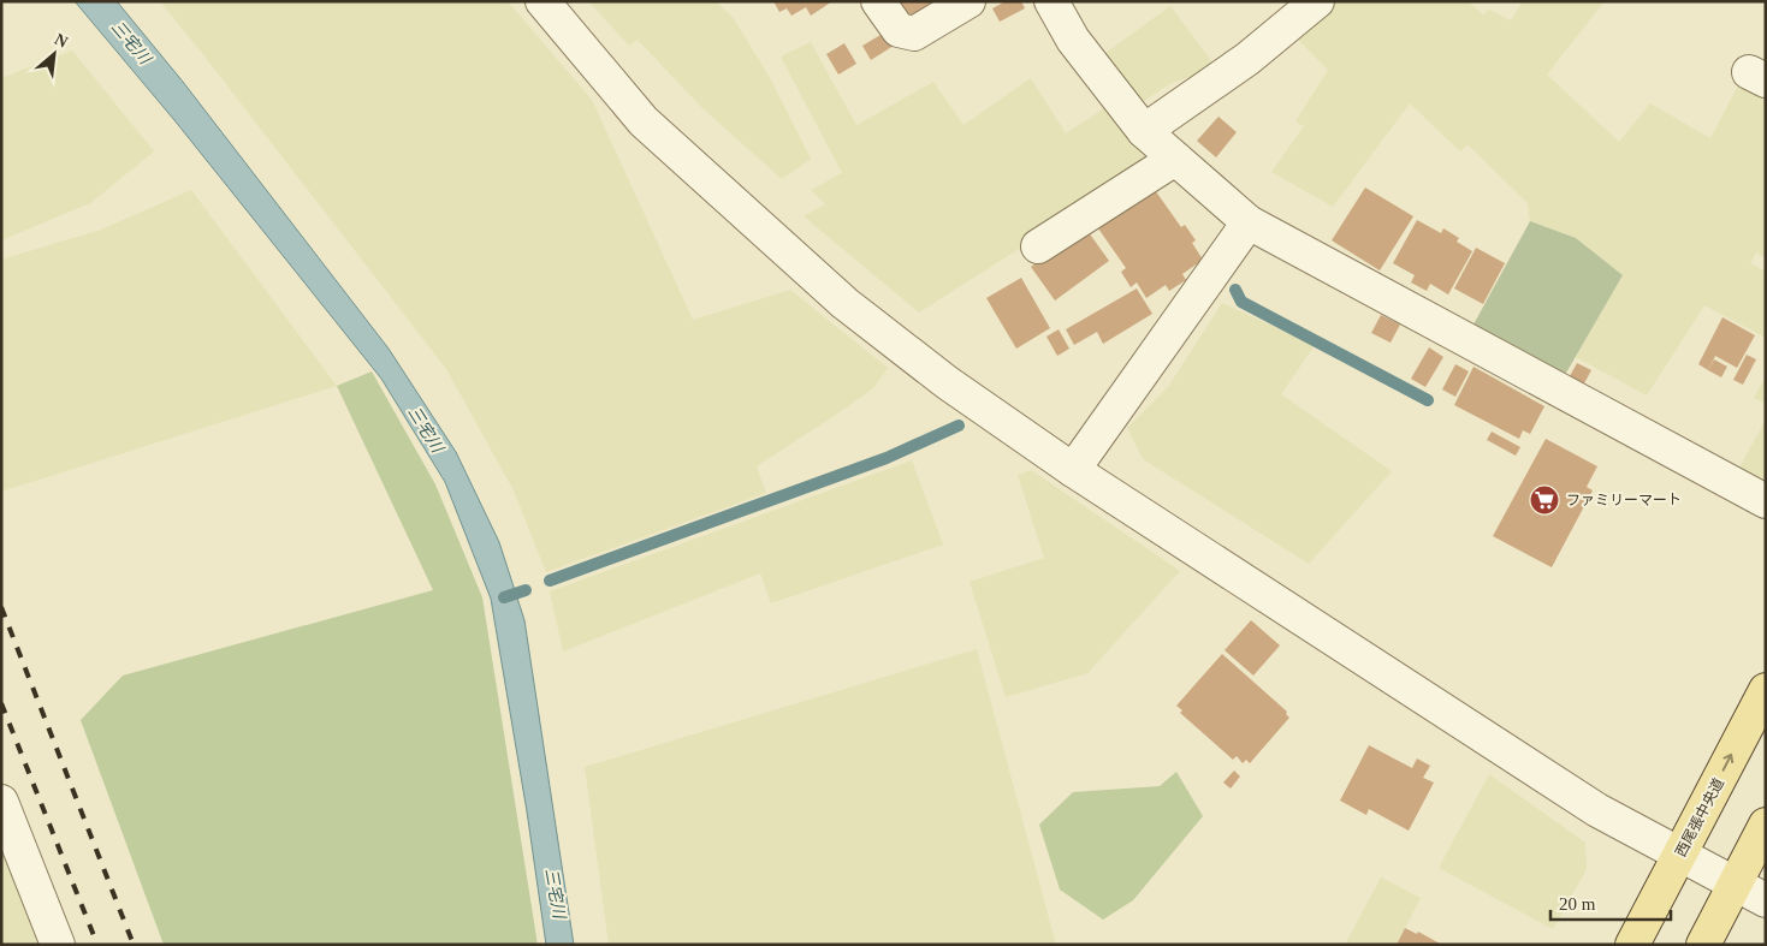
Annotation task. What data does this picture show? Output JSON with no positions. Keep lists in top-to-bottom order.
{
  "streets": {
    "main road": ["西尾張中央道"]
  },
  "water": ["三宅川"],
  "places": {
    "supermarket": ["ファミリーマート"]
  },
  "scale_bar": "20 m",
  "north": "top right"
}
